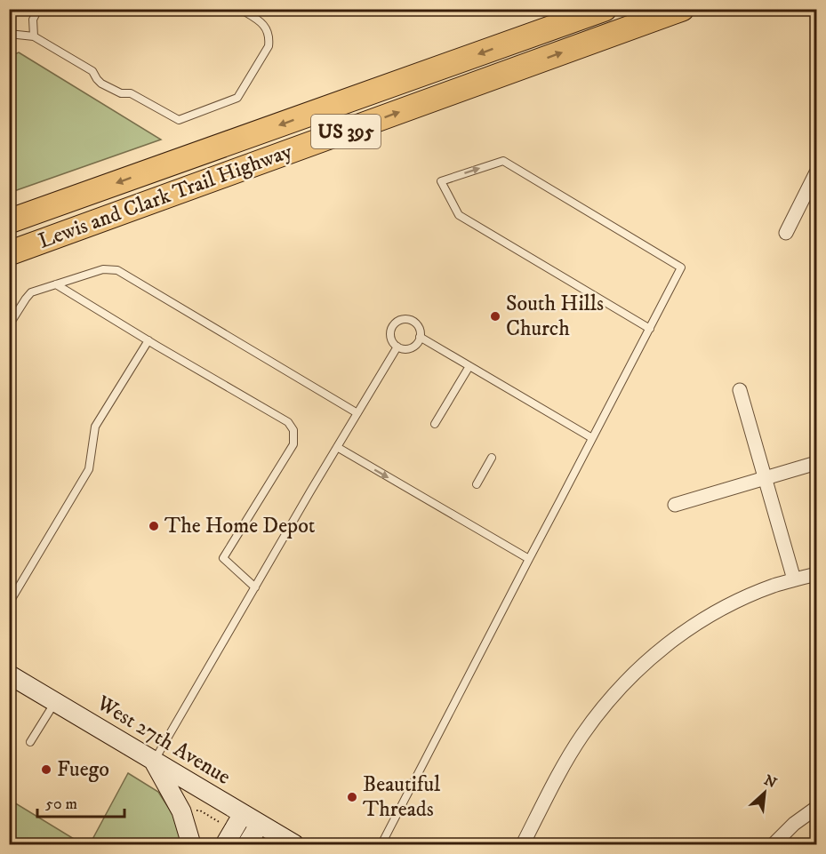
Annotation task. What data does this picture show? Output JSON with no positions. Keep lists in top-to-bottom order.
{
  "streets": {
    "highway": ["US 395", "Lewis and Clark Trail Highway"],
    "main road": ["West 27th Avenue"]
  },
  "places": [
    "South Hills Church",
    "The Home Depot",
    "Fuego",
    "Beautiful Threads"
  ],
  "scale_bar": "50 m",
  "north": "top right"
}
